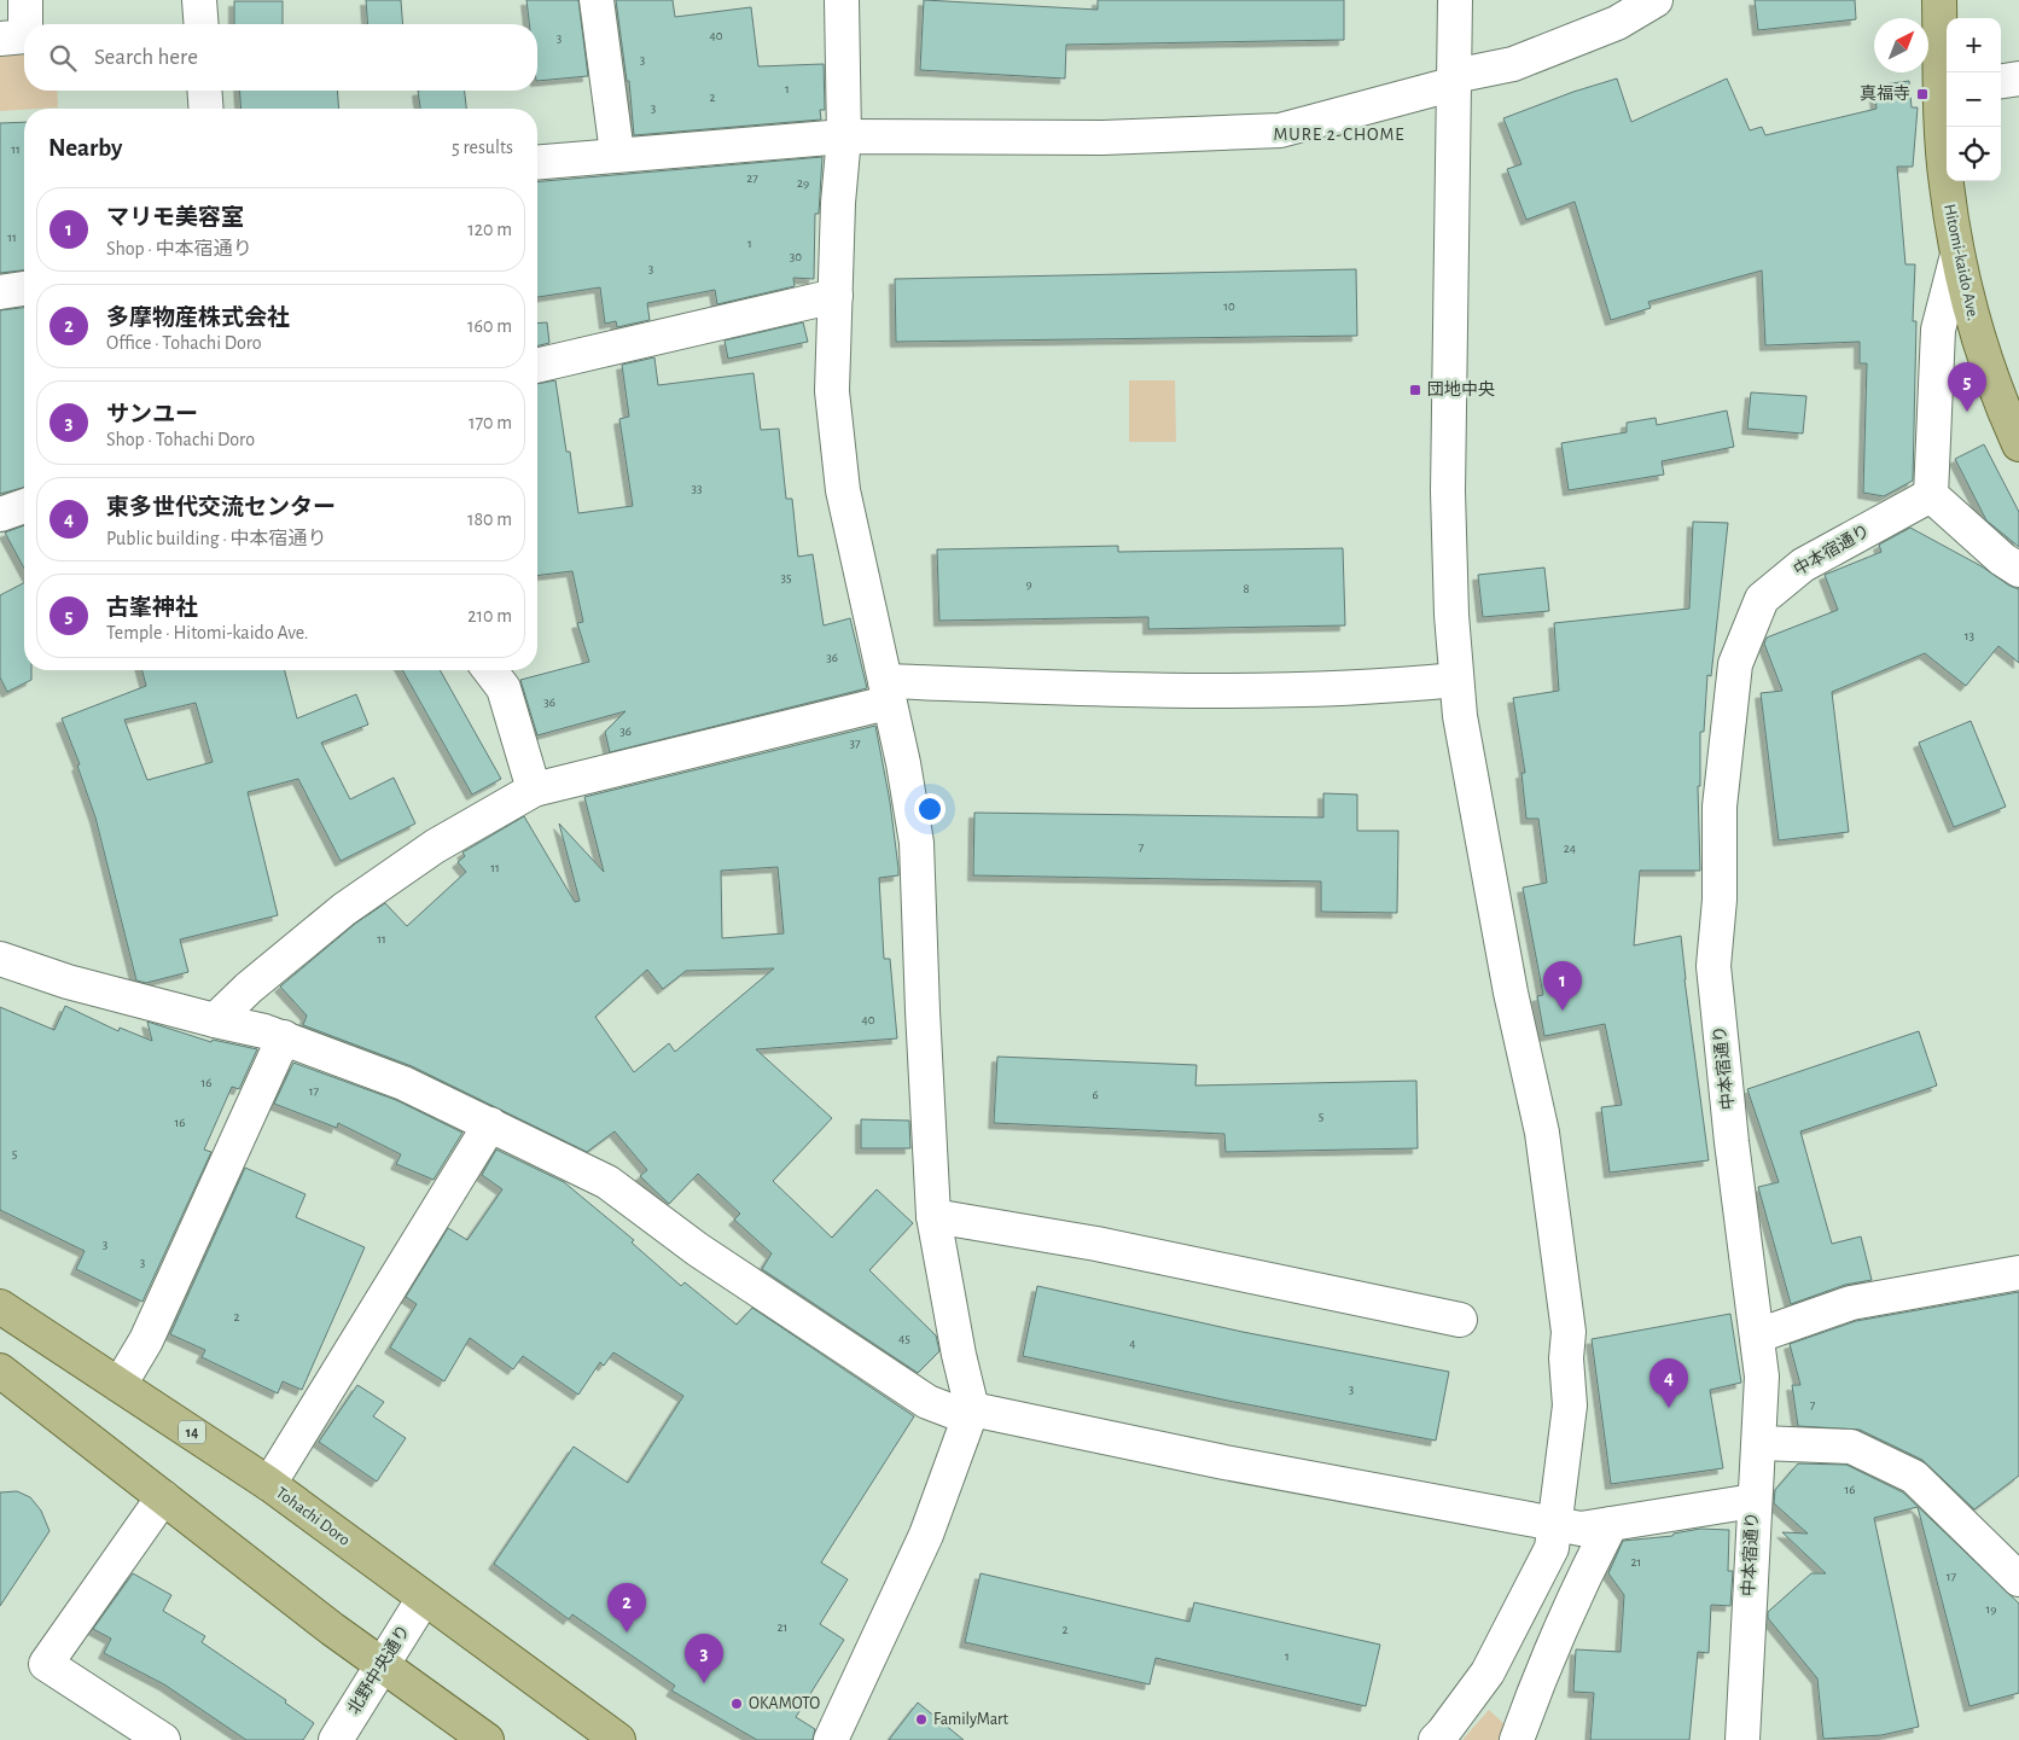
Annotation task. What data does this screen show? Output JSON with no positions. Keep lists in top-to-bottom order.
{
  "streets": {
    "main road": ["Hitomi-kaido Ave.", "14", "Tohachi Doro"],
    "street": ["中本宿通り", "北野中央通り"]
  },
  "crossings": [
    ["Tohachi Doro", "北野中央通り"]
  ],
  "districts": ["MURE 2-CHOME"],
  "places": {
    "transit": ["真福寺", "団地中央"],
    "other": ["OKAMOTO", "FamilyMart"]
  },
  "house_numbers": [
    "40",
    "3",
    "3",
    "1",
    "2",
    "3",
    "11",
    "27",
    "29",
    "11",
    "1",
    "30",
    "3",
    "10",
    "33",
    "35",
    "9",
    "8",
    "13",
    "36",
    "36",
    "36",
    "37",
    "7",
    "24",
    "11",
    "11",
    "40",
    "16",
    "17",
    "6",
    "5",
    "16",
    "5",
    "3",
    "3",
    "2",
    "45",
    "4",
    "3",
    "7",
    "16",
    "21",
    "17",
    "19",
    "21",
    "2",
    "1"
  ],
  "north": "top right",
  "page": {
    "map_buttons": ["+", "−"],
    "search": "Search here",
    "heading": ["Nearby", "5 results"],
    "list": [
      {
        "mark": "1",
        "name": "マリモ美容室",
        "note": "Shop · 中本宿通り",
        "value": "120 m"
      },
      {
        "mark": "2",
        "name": "多摩物産株式会社",
        "note": "Office · Tohachi Doro",
        "value": "160 m"
      },
      {
        "mark": "3",
        "name": "サンユー",
        "note": "Shop · Tohachi Doro",
        "value": "170 m"
      },
      {
        "mark": "4",
        "name": "東多世代交流センター",
        "note": "Public building · 中本宿通り",
        "value": "180 m"
      },
      {
        "mark": "5",
        "name": "古峯神社",
        "note": "Temple · Hitomi-kaido Ave.",
        "value": "210 m"
      }
    ],
    "pins": [
      "5",
      "1",
      "4",
      "2",
      "3"
    ]
  }
}
